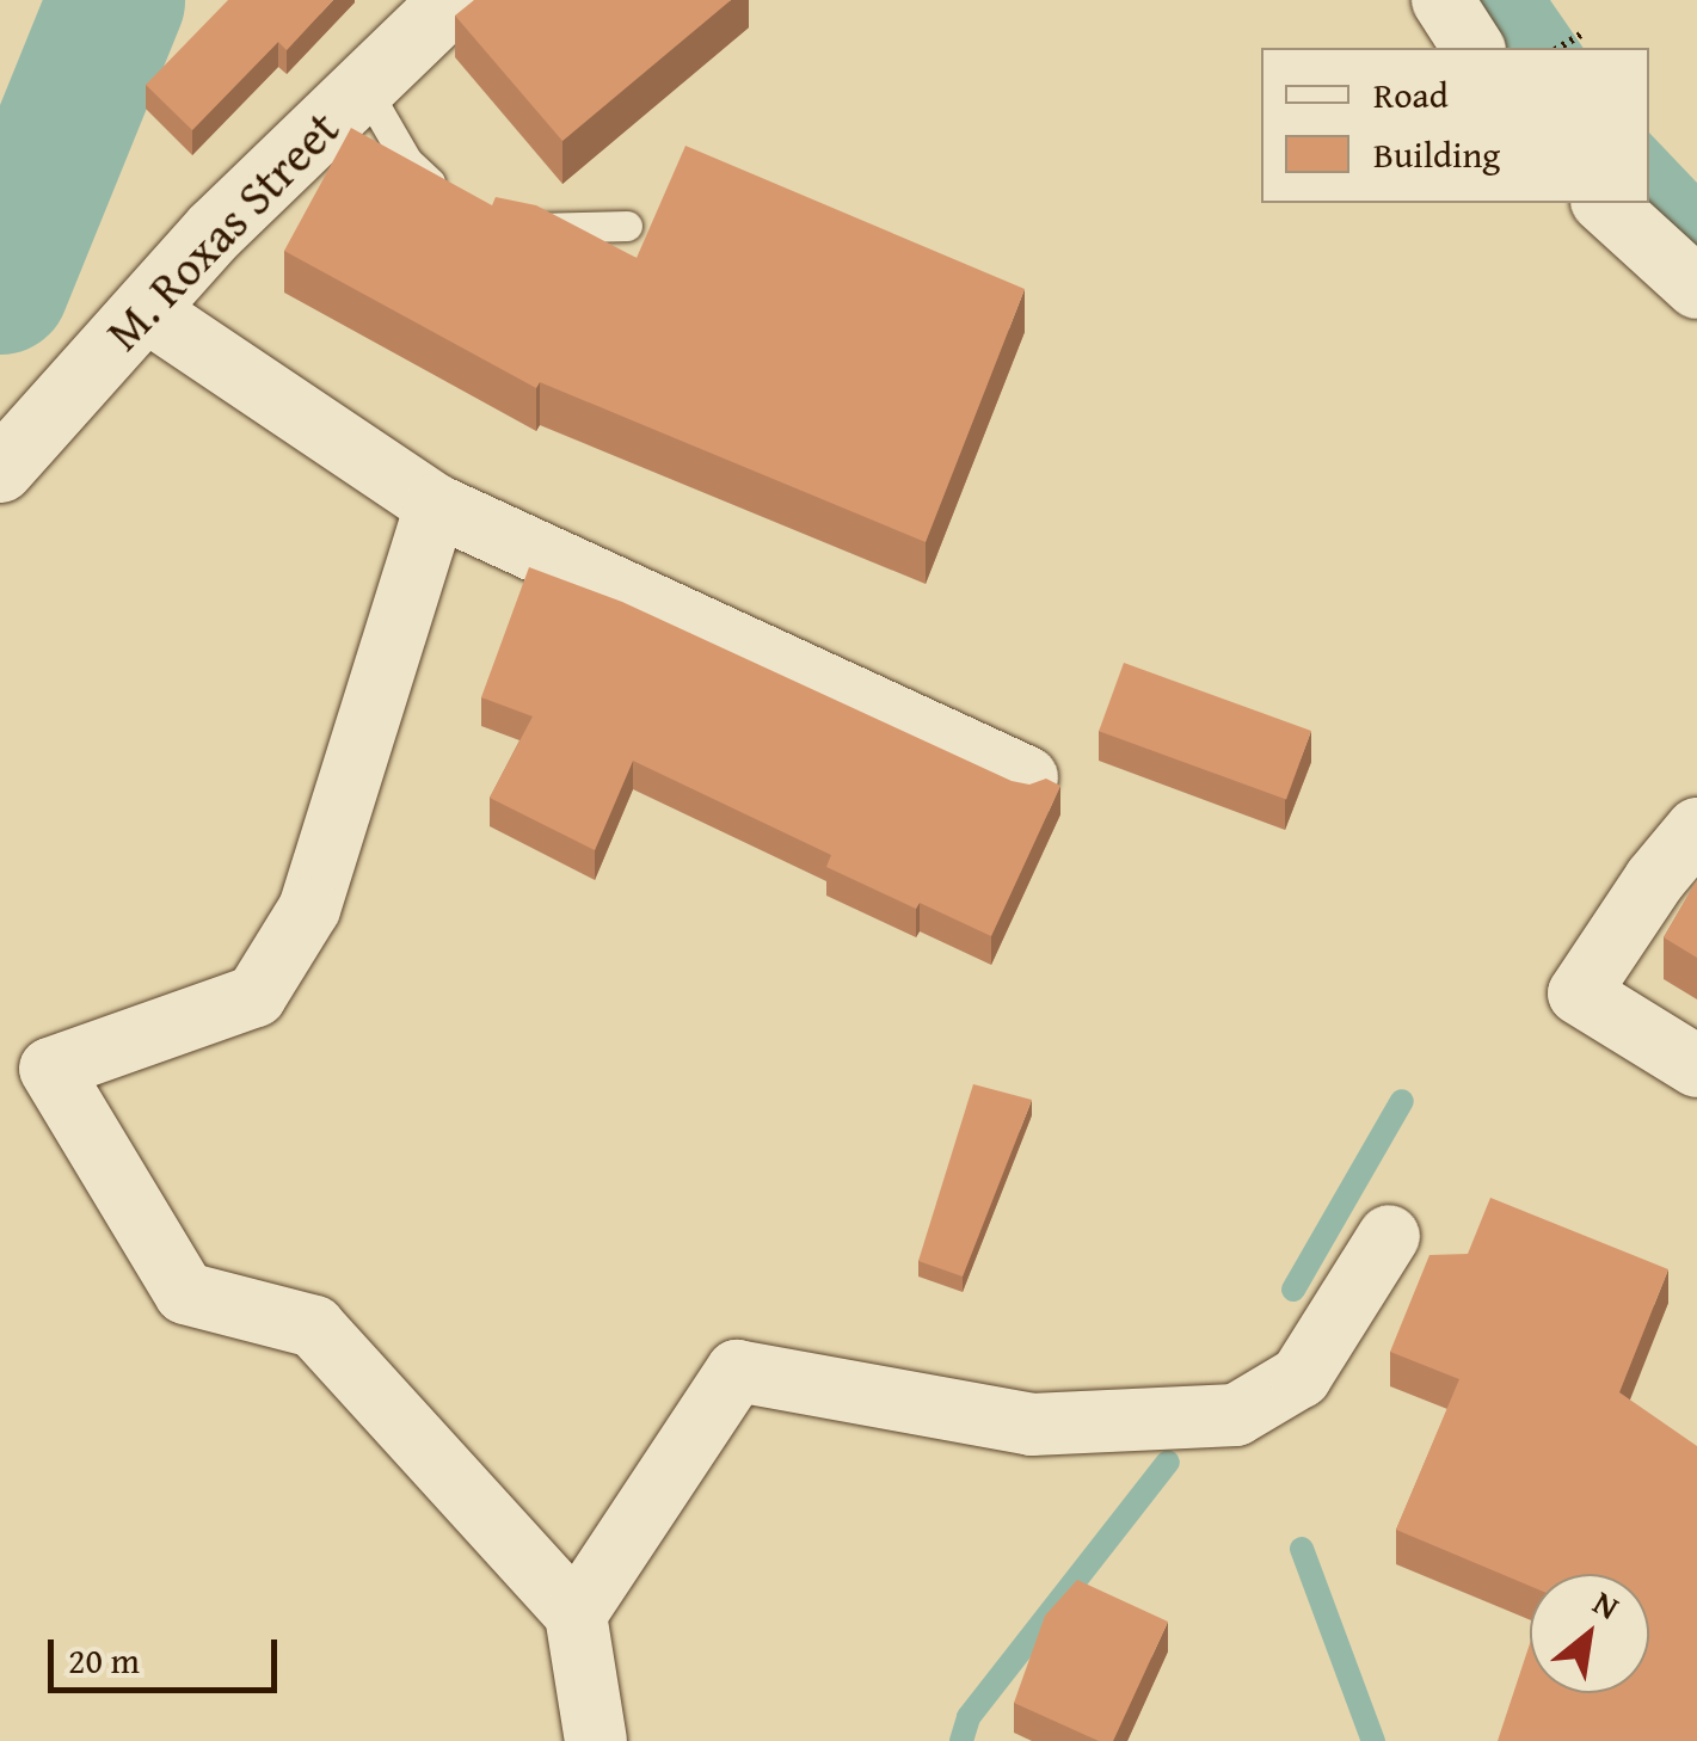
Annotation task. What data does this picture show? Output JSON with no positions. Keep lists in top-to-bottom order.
{
  "streets": {
    "main road": ["M. Roxas Street"]
  },
  "legend": ["Road", "Building"],
  "scale_bar": "20 m",
  "north": "top right"
}
